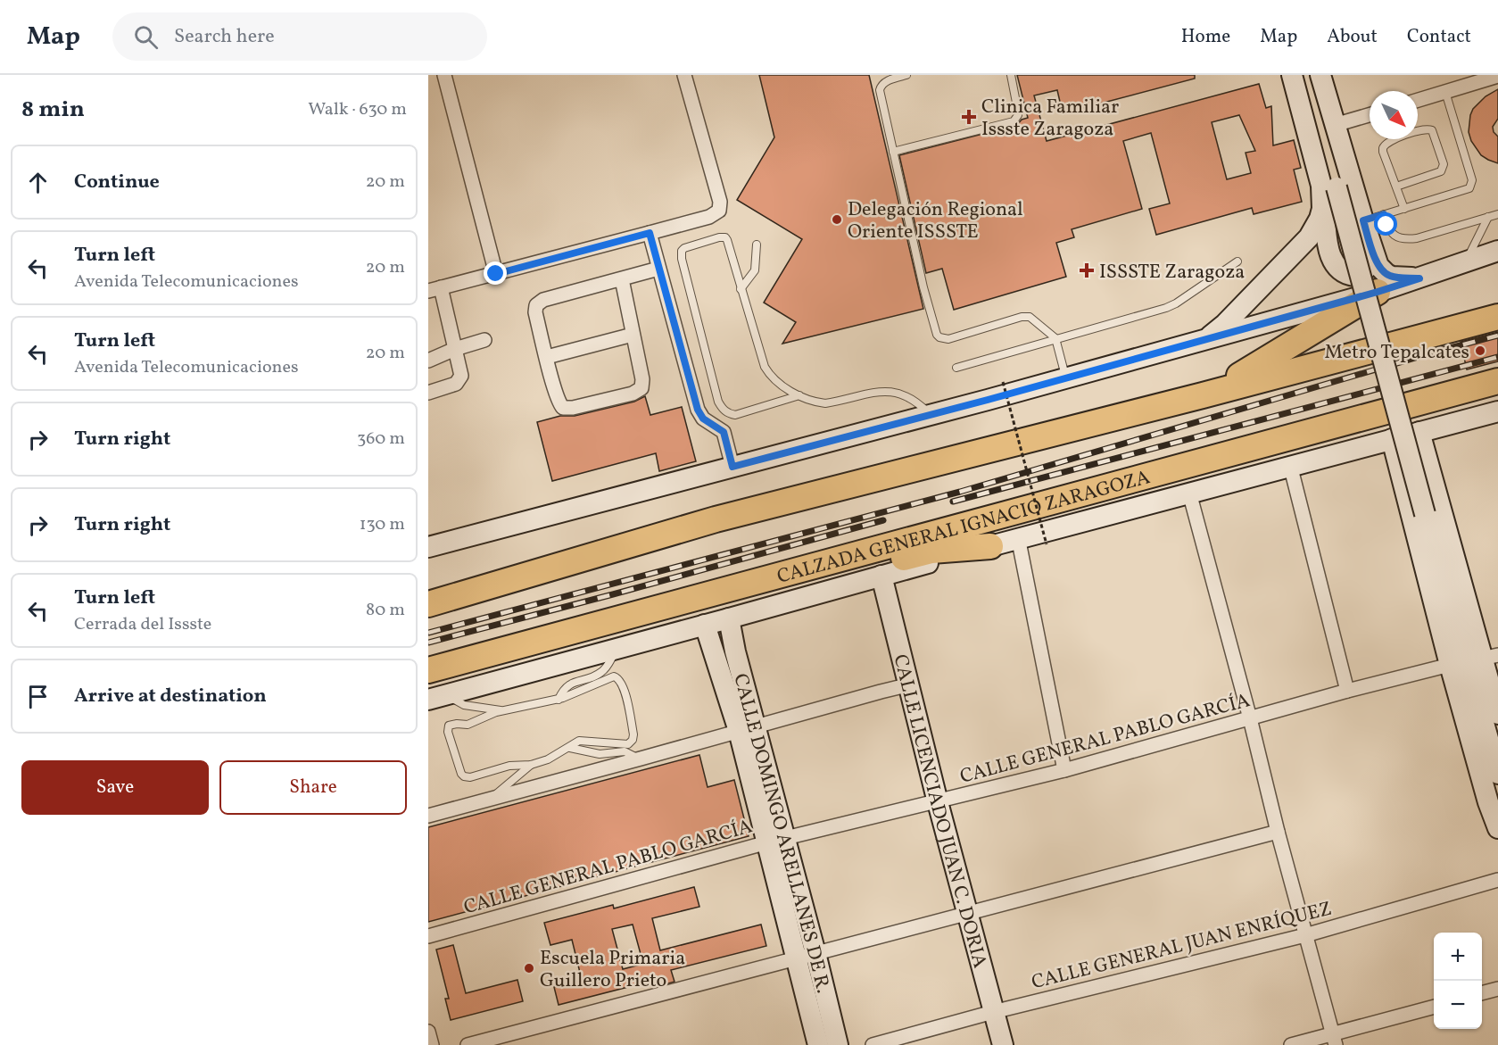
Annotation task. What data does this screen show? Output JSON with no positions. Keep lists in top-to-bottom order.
{
  "streets": {
    "highway": ["CALZADA GENERAL IGNACIO ZARAGOZA"],
    "street": [
      "CALLE GENERAL PABLO GARCÍA",
      "CALLE LICENCIADO JUAN C. DORIA",
      "CALLE DOMINGO ARELLANES DE R.",
      "CALLE GENERAL JUAN ENRÍQUEZ"
    ]
  },
  "crossings": [
    ["CALZADA GENERAL IGNACIO ZARAGOZA", "CALLE LICENCIADO JUAN C. DORIA"],
    ["CALZADA GENERAL IGNACIO ZARAGOZA", "CALLE DOMINGO ARELLANES DE R."],
    ["CALLE GENERAL PABLO GARCÍA", "CALLE LICENCIADO JUAN C. DORIA"],
    ["CALLE GENERAL PABLO GARCÍA", "CALLE DOMINGO ARELLANES DE R."],
    ["CALLE LICENCIADO JUAN C. DORIA", "CALLE GENERAL JUAN ENRÍQUEZ"]
  ],
  "places": {
    "health": ["Clinica Familiar Issste Zaragoza", "ISSSTE Zaragoza"],
    "other": ["Delegación Regional Oriente ISSSTE", "Metro Tepalcates", "Escuela Primaria Guillero Prieto"]
  },
  "north": "bottom right",
  "page": {
    "header": "Map",
    "search": "Search here",
    "nav": [
      "Home",
      "Map",
      "About",
      "Contact"
    ],
    "heading": ["8 min", "Walk · 630 m"],
    "list": [
      ["Continue", "20 m"],
      ["Turn left", "Avenida Telecomunicaciones", "20 m"],
      ["Turn left", "Avenida Telecomunicaciones", "20 m"],
      ["Turn right", "360 m"],
      ["Turn right", "130 m"],
      ["Turn left", "Cerrada del Issste", "80 m"],
      "Arrive at destination"
    ],
    "buttons": ["Save", "Share"],
    "map_buttons": ["+", "−"]
  }
}
